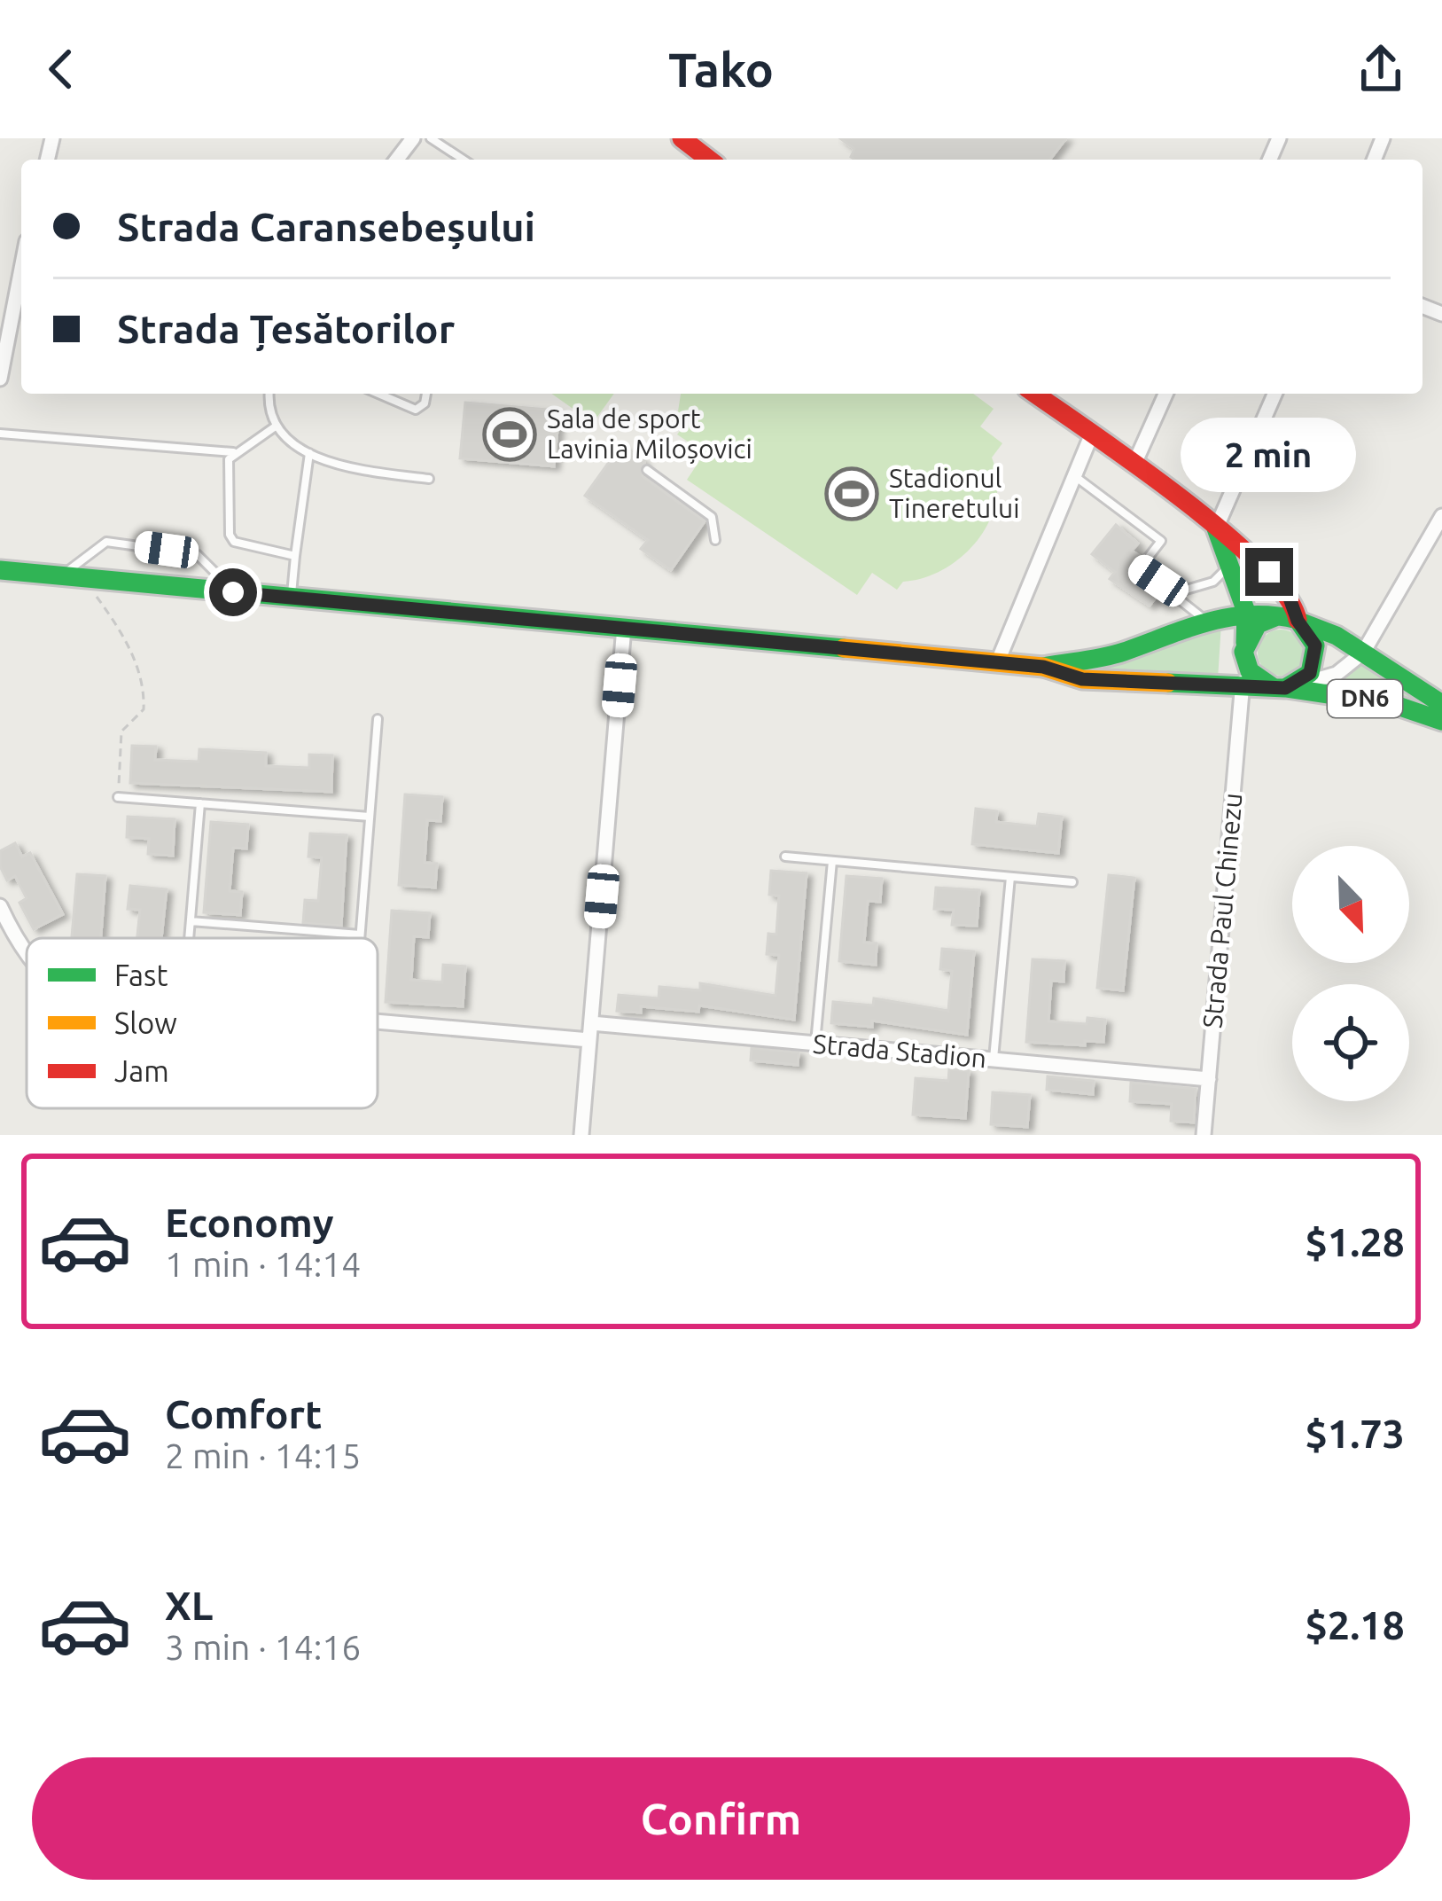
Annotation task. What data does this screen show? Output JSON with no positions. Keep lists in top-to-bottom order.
{
  "streets": {
    "main road": ["DN6"],
    "street": ["Strada Paul Chinezu", "Strada Stadion"]
  },
  "crossings": [
    ["DN6", "Strada Paul Chinezu"],
    ["Strada Paul Chinezu", "Strada Stadion"]
  ],
  "places": {
    "sports": ["Sala de sport Lavinia Miloșovici", "Stadionul Tineretului"]
  },
  "legend": ["Fast", "Slow", "Jam"],
  "north": "bottom right",
  "page": {
    "header": "Tako",
    "banner": ["Strada Caransebeșului", "Strada Țesătorilor"],
    "bubble": "2 min",
    "list": [
      {
        "name": "Economy",
        "note": "1 min · 14:14",
        "value": "$1.28"
      },
      {
        "name": "Comfort",
        "note": "2 min · 14:15",
        "value": "$1.73"
      },
      {
        "name": "XL",
        "note": "3 min · 14:16",
        "value": "$2.18"
      }
    ],
    "buttons": "Confirm"
  }
}
